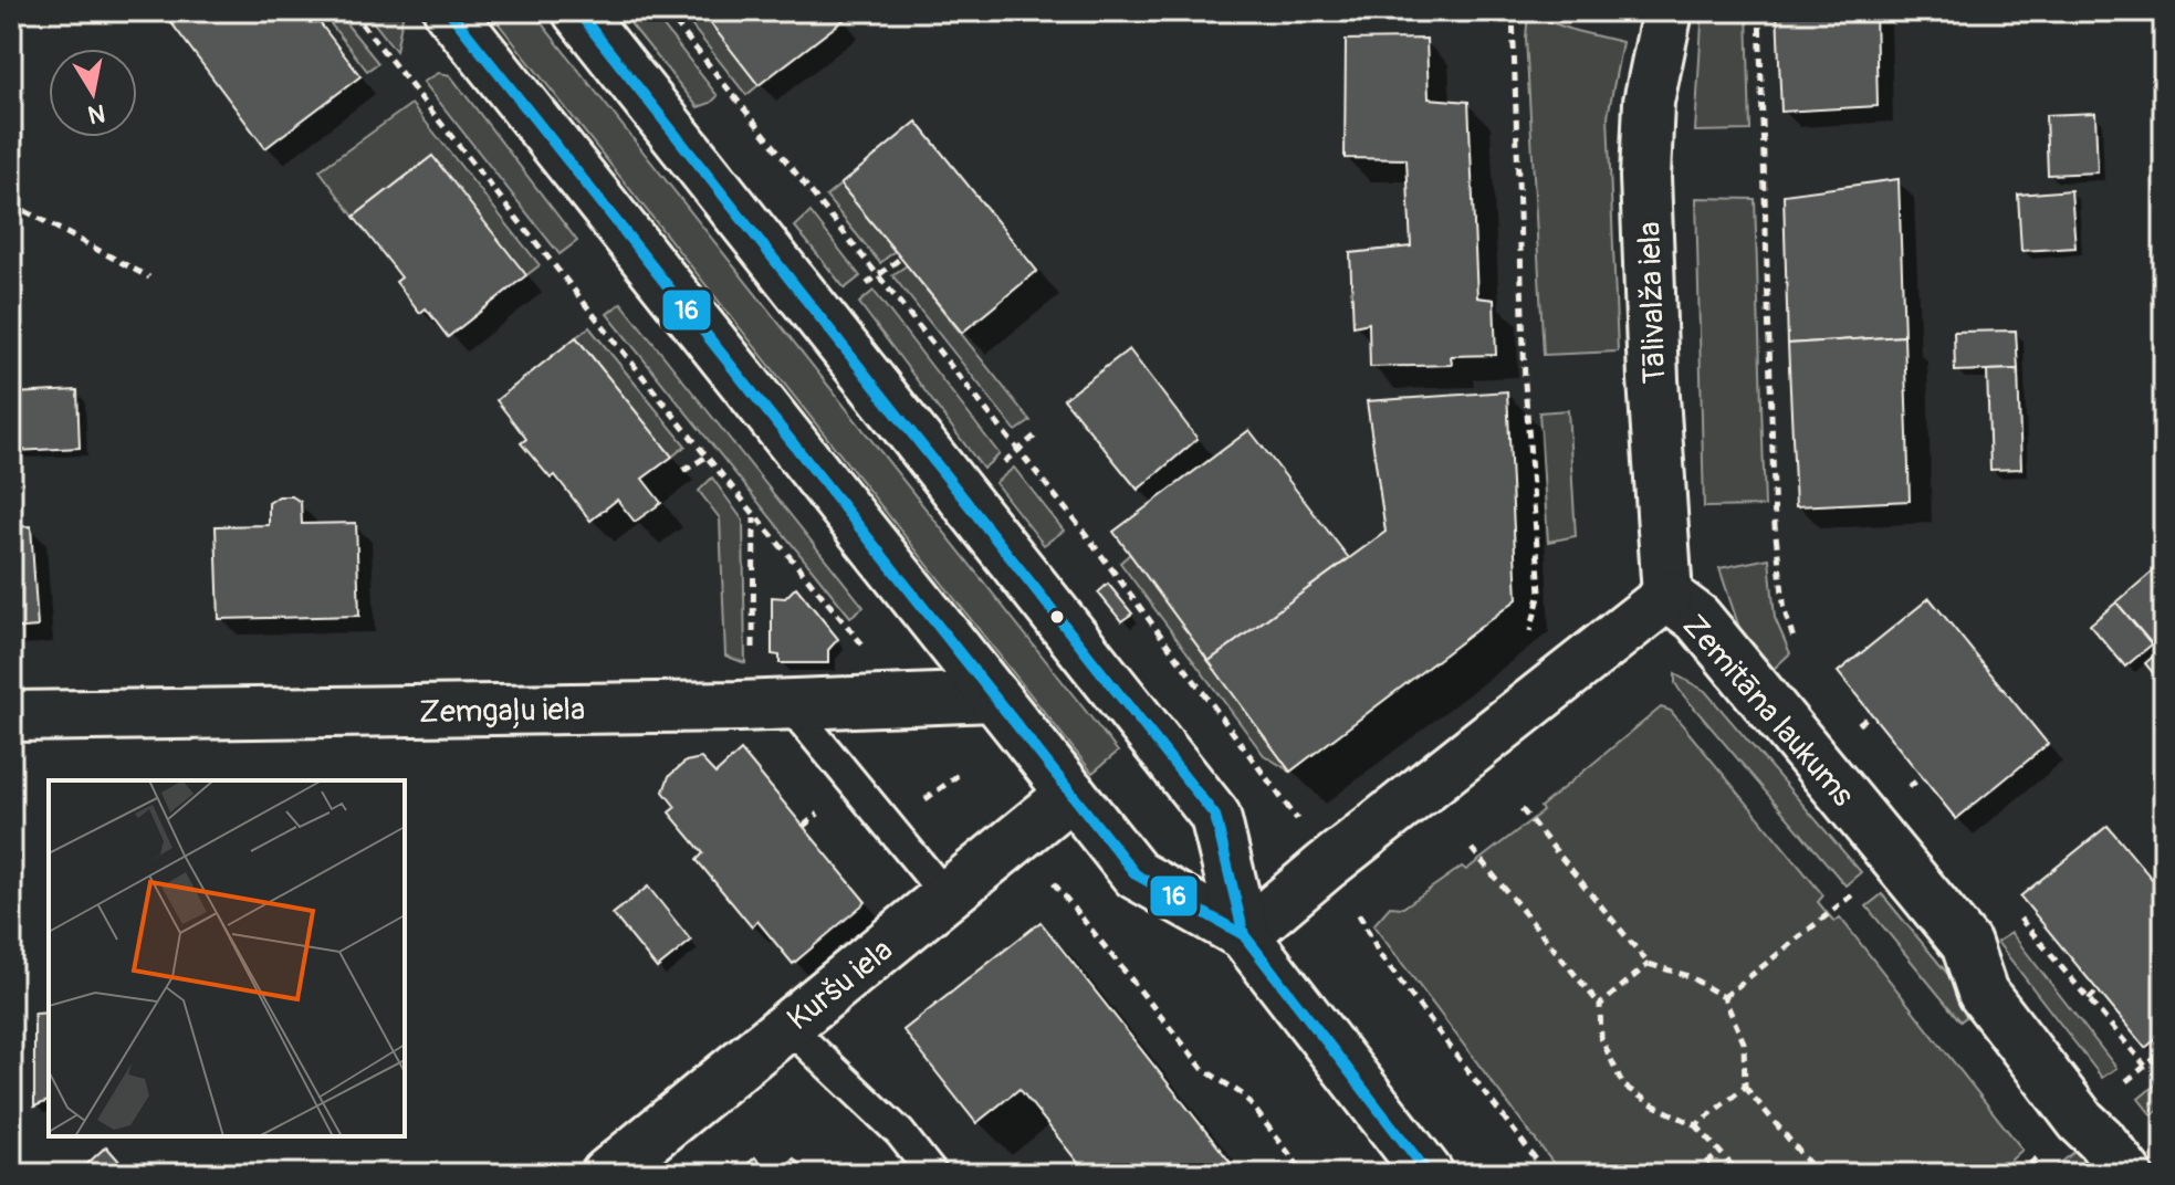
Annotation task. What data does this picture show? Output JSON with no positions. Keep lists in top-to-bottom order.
{
  "streets": {
    "street": [
      "Tālivalža iela",
      "Zemgaļu iela",
      "Zemitāna laukums",
      "Kuršu iela"
    ]
  },
  "crossings": [
    ["Tālivalža iela", "Zemitāna laukums"]
  ],
  "lines": ["transit line 16"],
  "north": "bottom"
}
